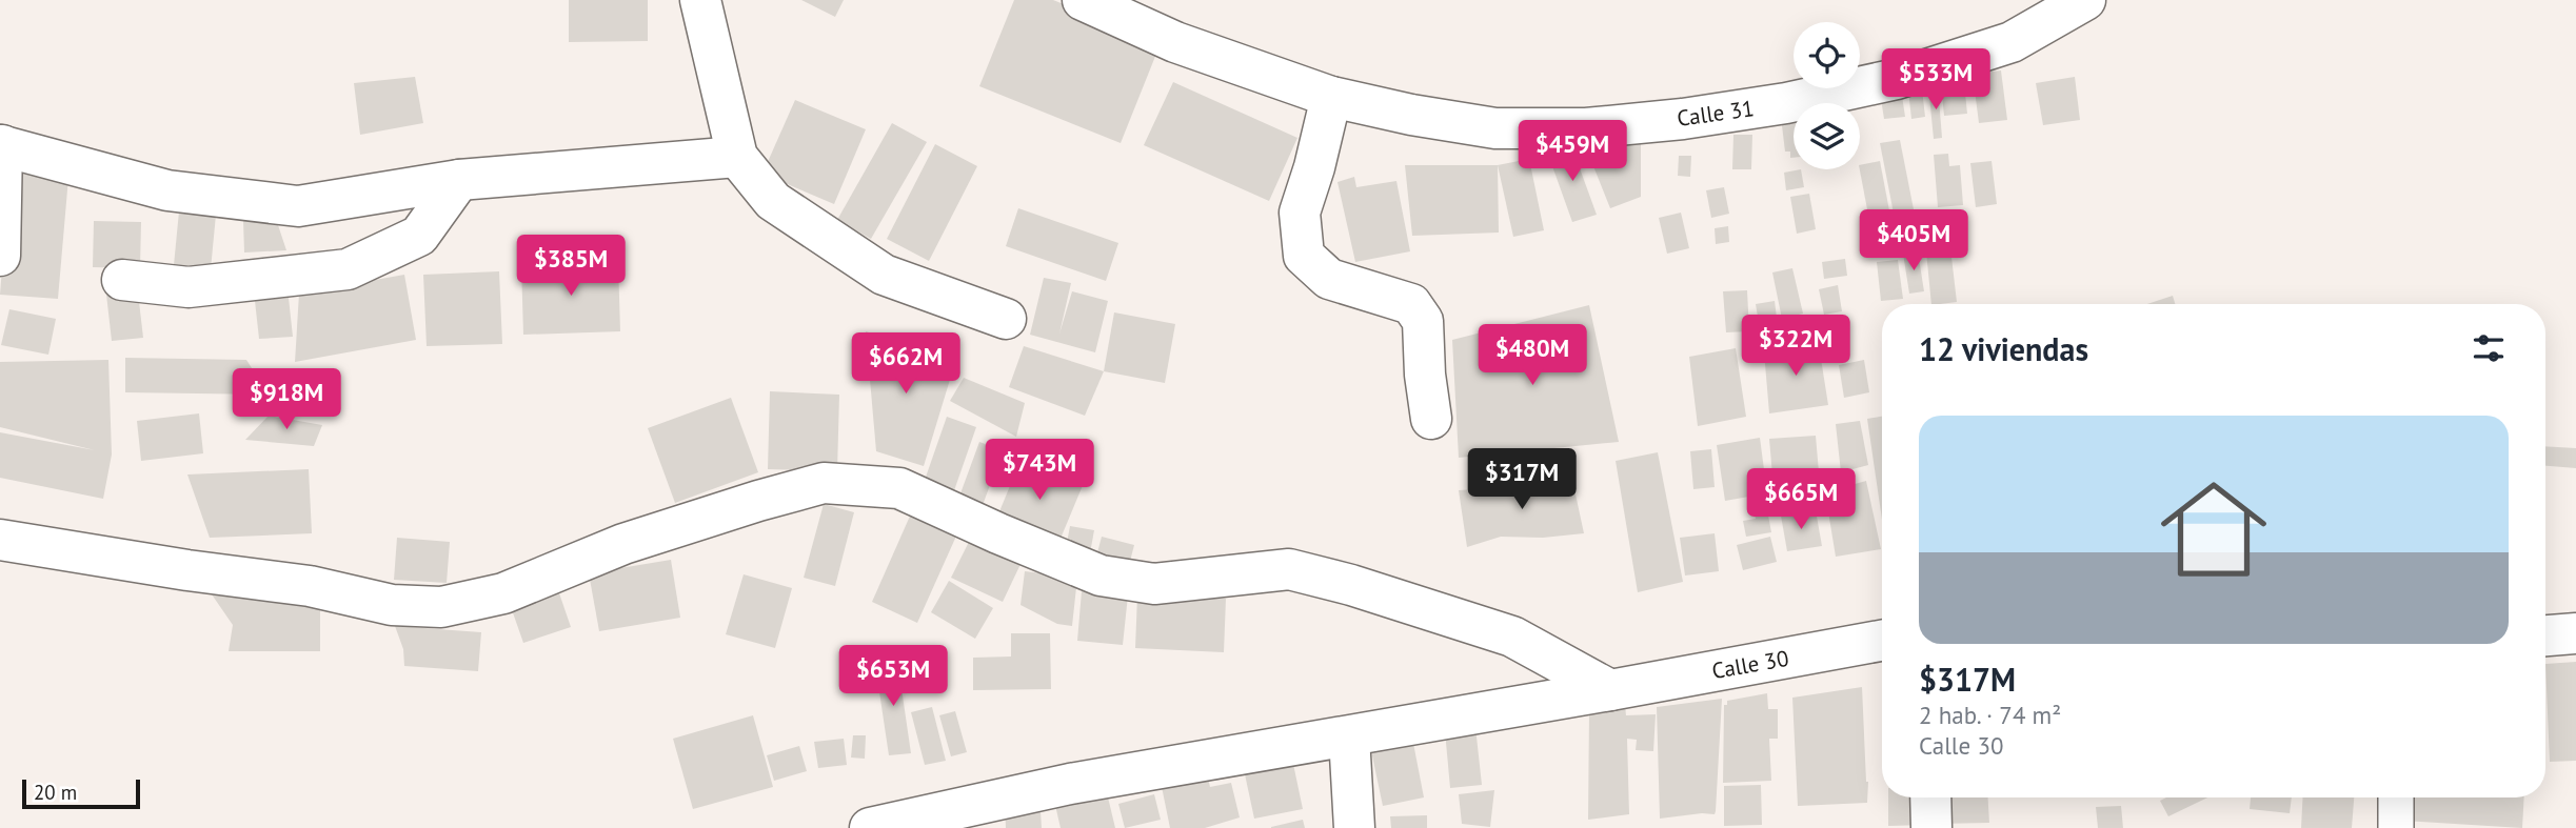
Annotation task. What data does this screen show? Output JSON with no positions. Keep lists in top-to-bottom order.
{
  "streets": {
    "street": ["Calle 31", "Calle 30"]
  },
  "scale_bar": "20 m",
  "page": {
    "price": [
      "$533M",
      "$459M",
      "$405M",
      "$385M",
      "$322M",
      "$480M",
      "$662M",
      "$918M",
      "$743M",
      "$317M",
      "$665M",
      "$653M"
    ],
    "heading": "12 viviendas",
    "list": [
      {
        "name": "$317M",
        "note": "2 hab. · 74 m² · Calle 30"
      }
    ],
    "scale": "20 m"
  }
}
